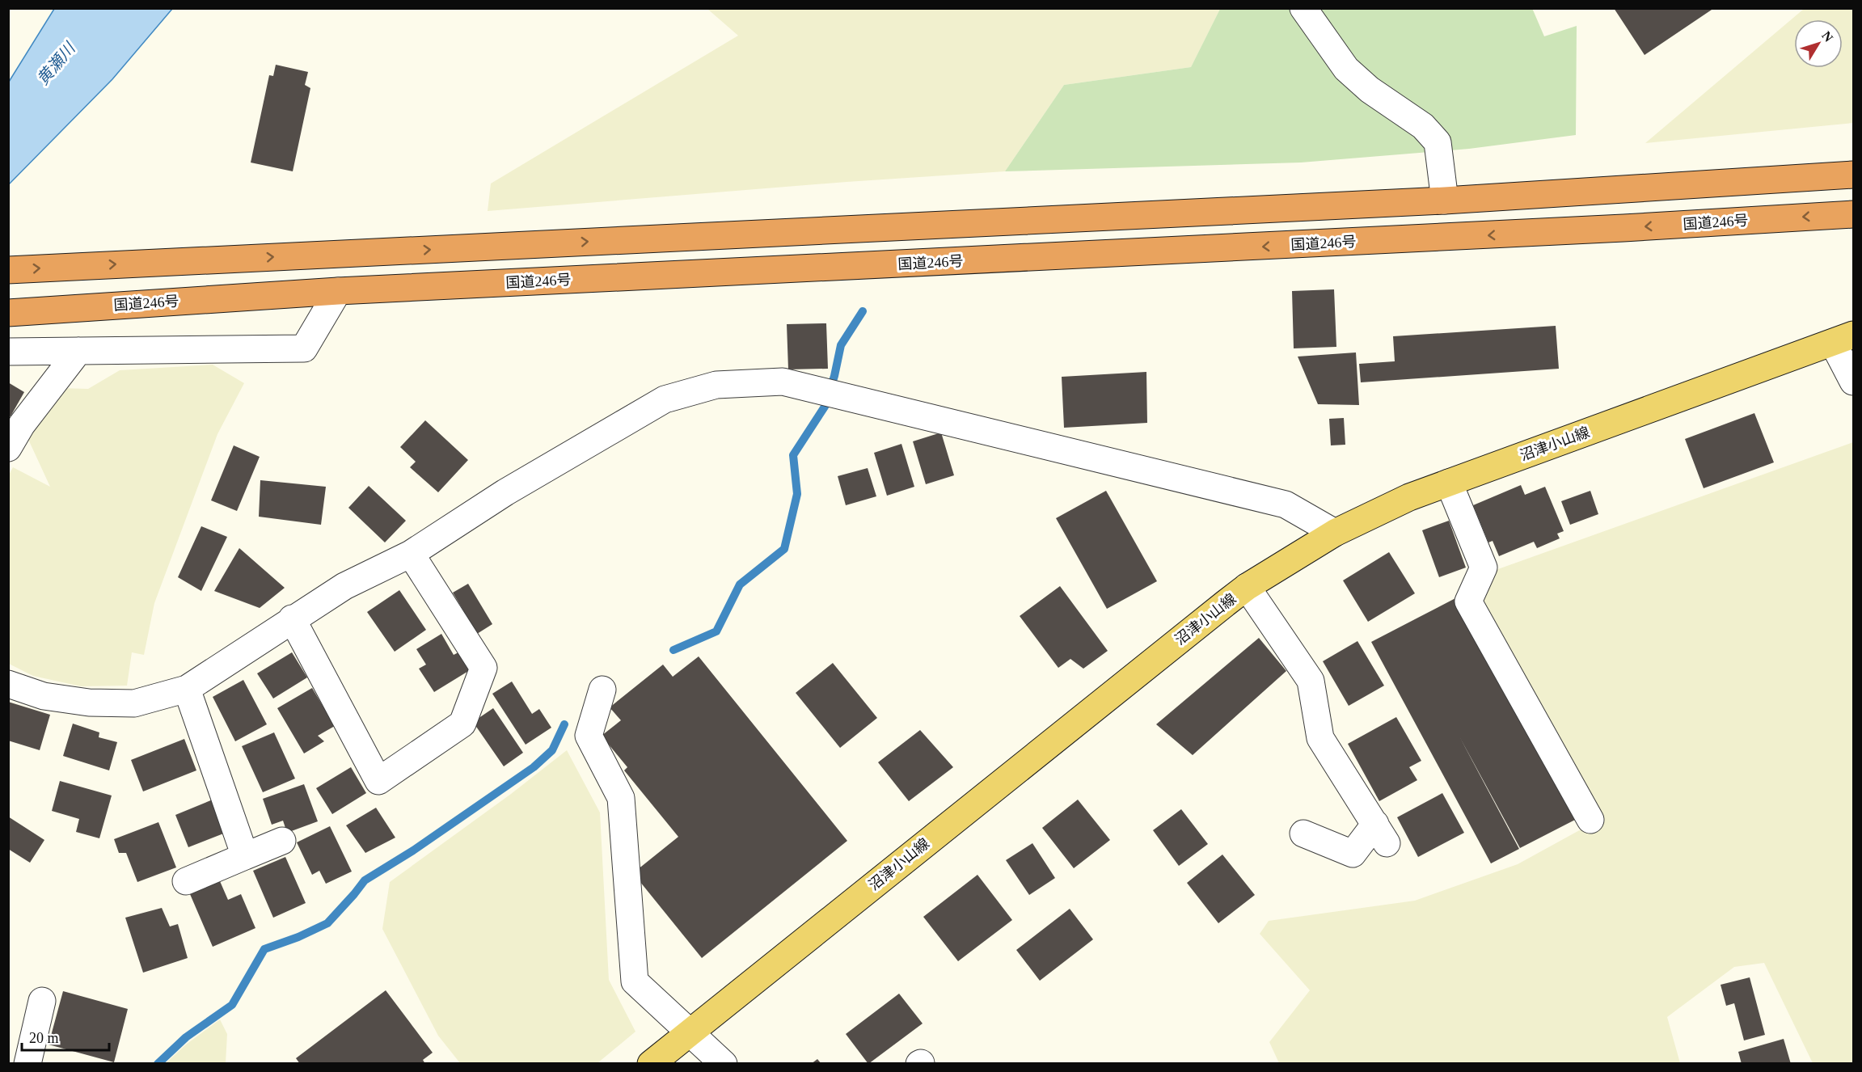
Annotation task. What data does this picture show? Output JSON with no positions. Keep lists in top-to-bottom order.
{
  "streets": {
    "highway": ["国道246号"],
    "main road": ["沼津小山線"]
  },
  "water": ["黄瀬川"],
  "scale_bar": "20 m",
  "north": "top right"
}
